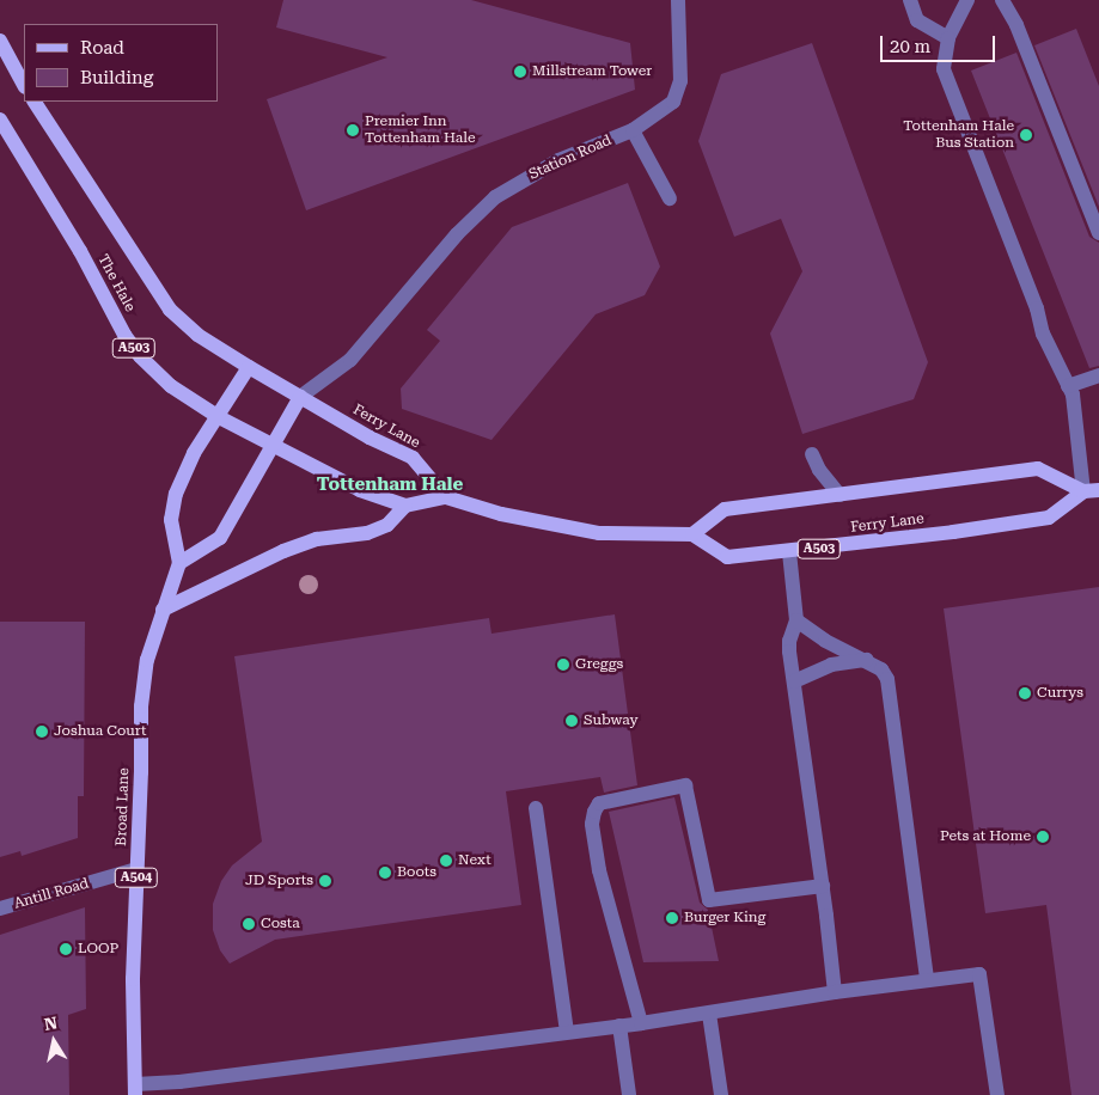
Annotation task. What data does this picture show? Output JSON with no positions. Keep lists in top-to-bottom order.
{
  "streets": {
    "main road": [
      "The Hale",
      "A503",
      "Ferry Lane",
      "Broad Lane",
      "A504"
    ],
    "street": ["Station Road", "Antill Road"]
  },
  "crossings": [
    ["Station Road", "The Hale"],
    ["Station Road", "Ferry Lane"],
    ["The Hale", "A503"],
    ["The Hale", "Ferry Lane"],
    ["A503", "Ferry Lane"],
    ["Broad Lane", "Antill Road"]
  ],
  "districts": ["Tottenham Hale"],
  "places": [
    "Millstream Tower",
    "Premier Inn Tottenham Hale",
    "Tottenham Hale Bus Station",
    "Greggs",
    "Currys",
    "Subway",
    "Joshua Court",
    "Pets at Home",
    "Next",
    "Boots",
    "JD Sports",
    "Burger King",
    "Costa",
    "LOOP"
  ],
  "legend": ["Road", "Building"],
  "scale_bar": "20 m",
  "north": "top"
}
